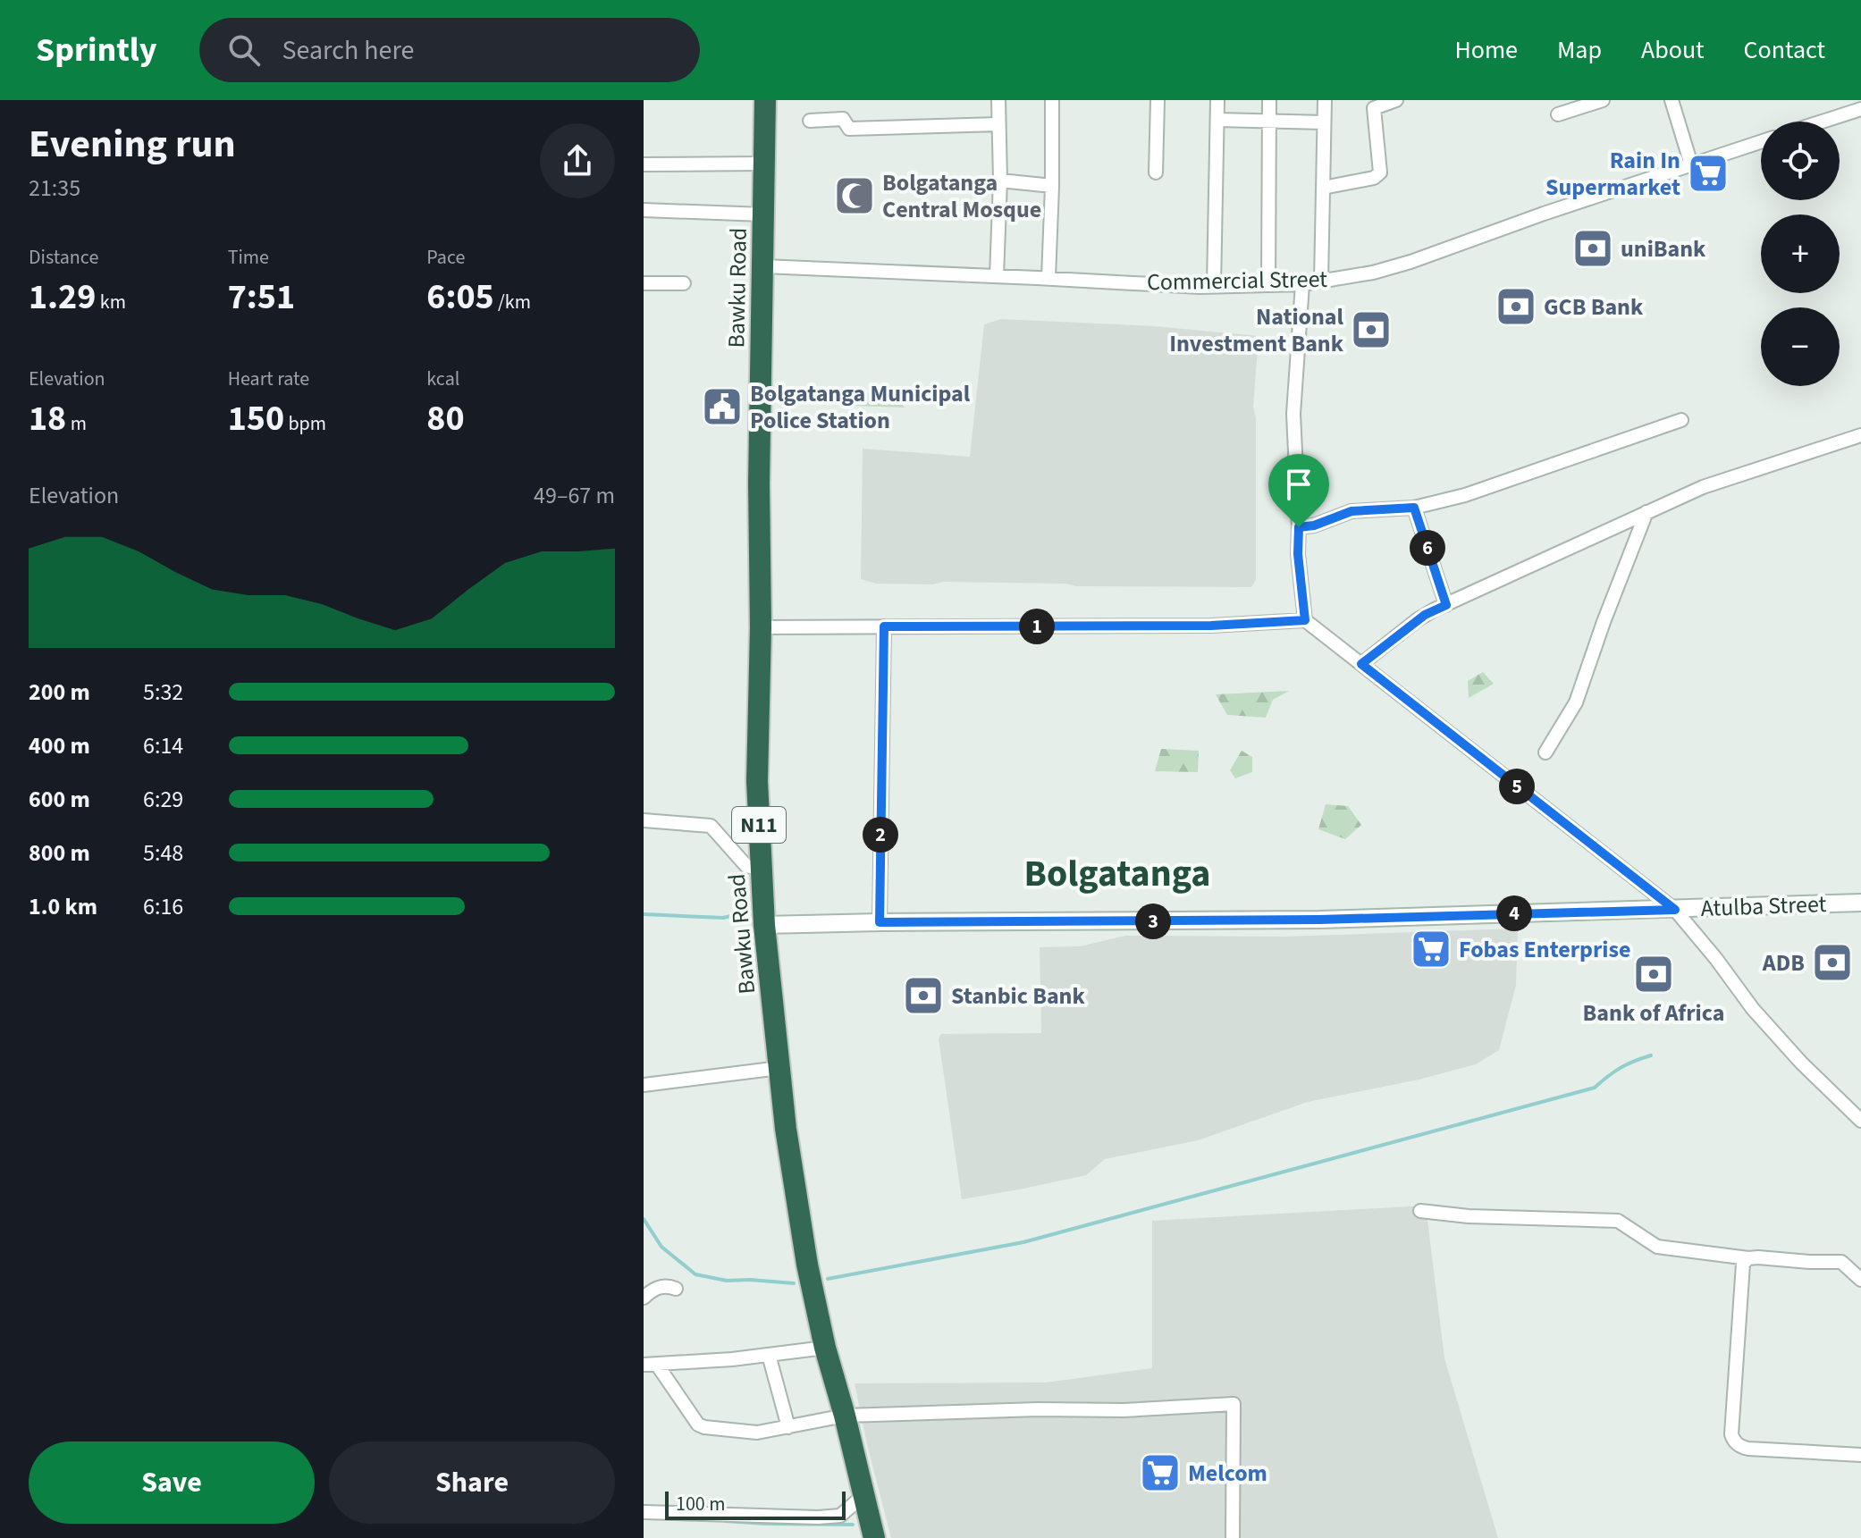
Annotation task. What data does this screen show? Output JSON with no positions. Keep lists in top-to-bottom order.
{
  "streets": {
    "highway": ["Bawku Road", "N11"],
    "street": ["Commercial Street", "Atulba Street"]
  },
  "crossings": [
    ["Commercial Street", "Bawku Road"],
    ["Bawku Road", "Atulba Street"]
  ],
  "districts": ["Bolgatanga"],
  "places": {
    "supermarket": ["Rain In Supermarket", "Fobas Enterprise", "Melcom"],
    "mosque": ["Bolgatanga Central Mosque"],
    "bank": [
      "uniBank",
      "GCB Bank",
      "National Investment Bank",
      "ADB",
      "Bank of Africa",
      "Stanbic Bank"
    ],
    "public building": ["Bolgatanga Municipal Police Station"]
  },
  "scale_bar": "100 m",
  "page": {
    "header": "Sprintly",
    "search": "Search here",
    "nav": [
      "Home",
      "Map",
      "About",
      "Contact"
    ],
    "heading": ["Evening run", "21:35"],
    "map_buttons": ["+", "−"],
    "stats": [
      ["Distance", "1.29 km"],
      ["Time", "7:51"],
      ["Pace", "6:05 /km"],
      ["Elevation", "18 m"],
      ["Heart rate", "150 bpm"],
      ["kcal", "80"]
    ],
    "chart": ["Elevation", "49–67 m"],
    "pins": [
      "6",
      "1",
      "5",
      "2",
      "4",
      "3"
    ],
    "list": [
      {
        "name": "200 m",
        "note": "5:32"
      },
      {
        "name": "400 m",
        "note": "6:14"
      },
      {
        "name": "600 m",
        "note": "6:29"
      },
      {
        "name": "800 m",
        "note": "5:48"
      },
      {
        "name": "1.0 km",
        "note": "6:16"
      }
    ],
    "buttons": ["Save", "Share"],
    "scale": "100 m"
  }
}
